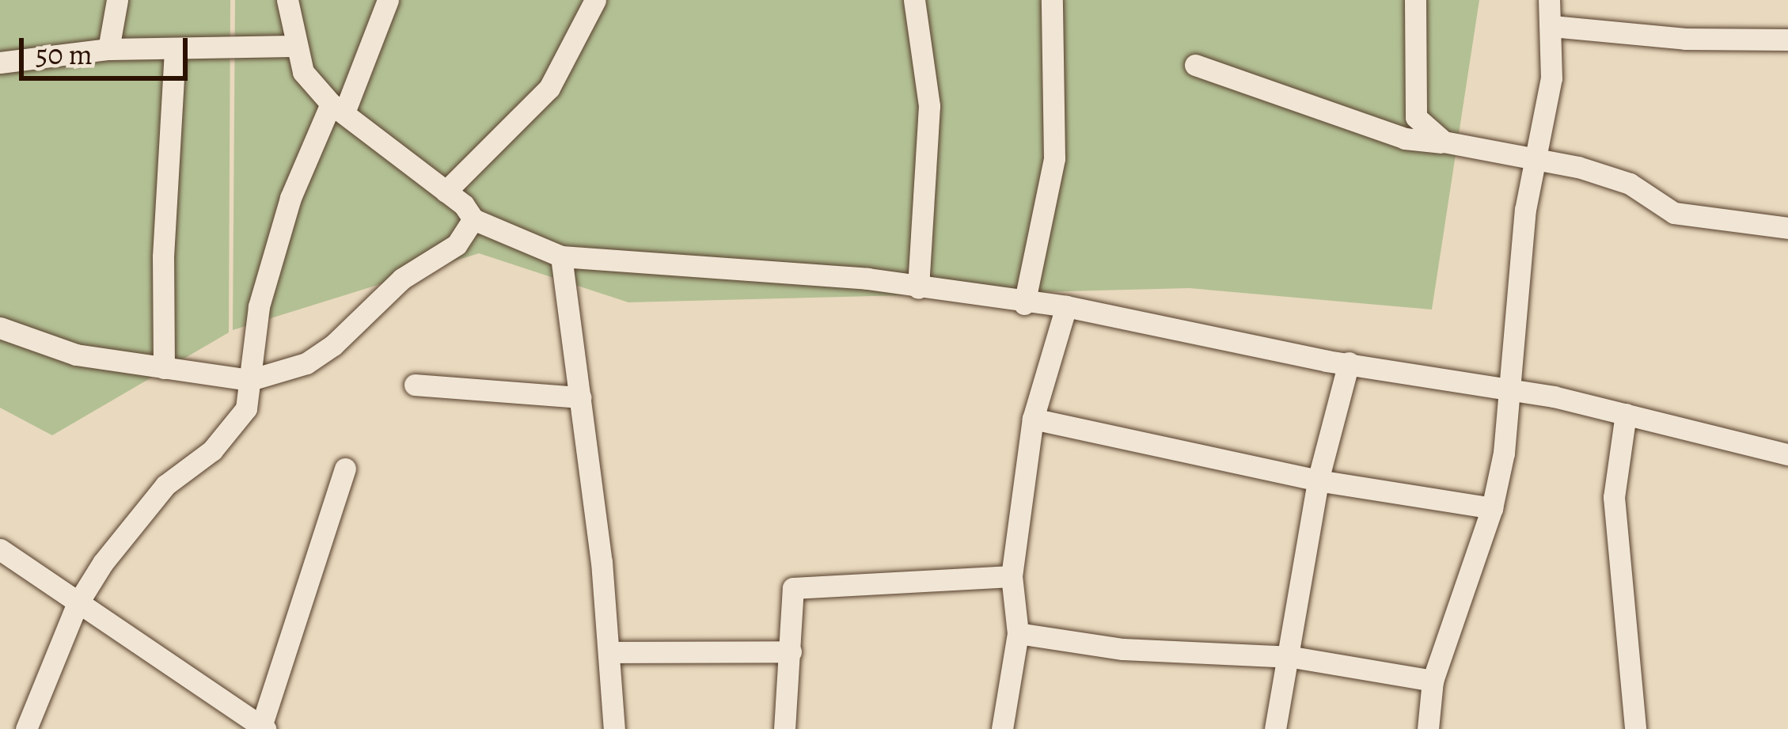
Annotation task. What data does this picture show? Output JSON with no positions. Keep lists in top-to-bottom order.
{
  "scale_bar": "50 m"
}
